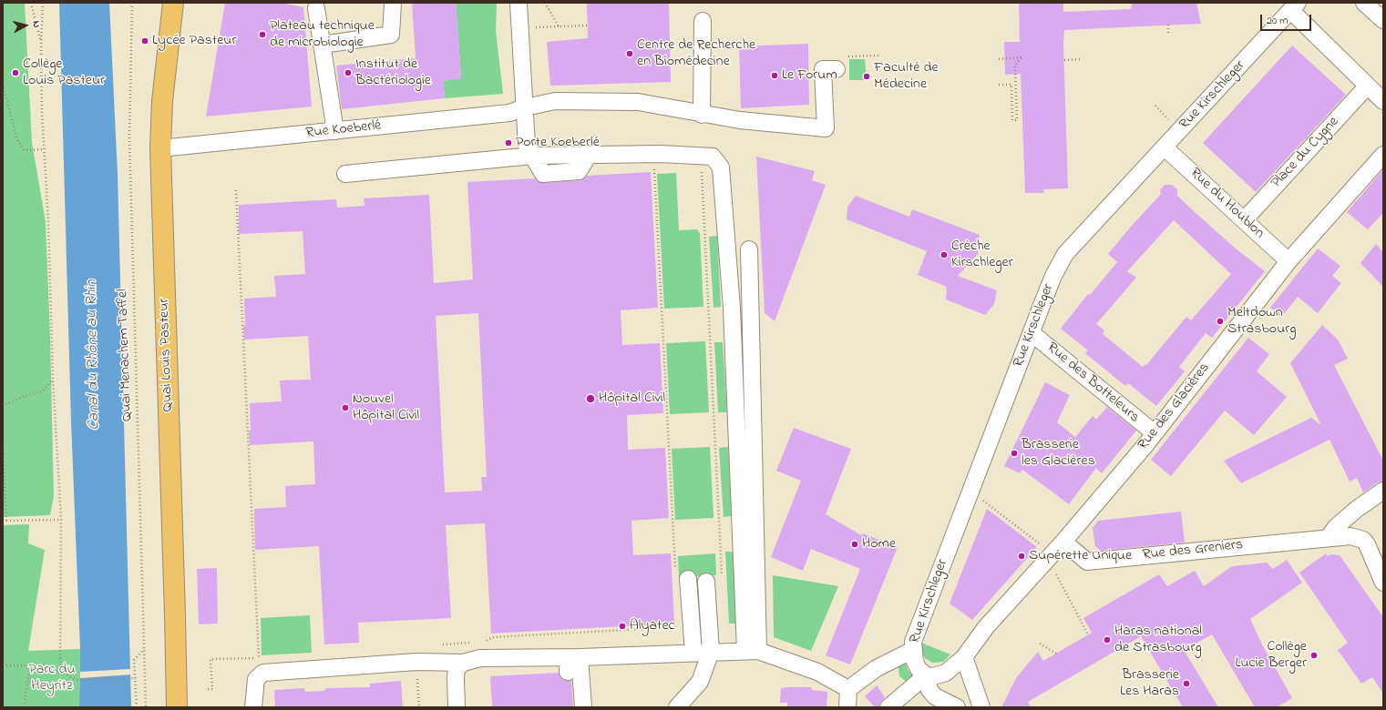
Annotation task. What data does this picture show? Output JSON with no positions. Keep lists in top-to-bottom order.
{
  "streets": {
    "main road": ["Quai Louis Pasteur"],
    "street": [
      "Rue Kirschleger",
      "Rue Koeberlé",
      "Place du Cygne",
      "Rue du Houblon",
      "Rue des Botteleurs",
      "Rue des Glacières",
      "Rue des Greniers"
    ],
    "path": ["Quai Menachem Taffel"]
  },
  "crossings": [
    ["Rue Kirschleger", "Rue du Houblon"],
    ["Rue Kirschleger", "Rue des Botteleurs"],
    ["Rue Koeberlé", "Quai Louis Pasteur"],
    ["Place du Cygne", "Rue du Houblon"],
    ["Rue du Houblon", "Rue des Glacières"],
    ["Rue des Botteleurs", "Rue des Glacières"],
    ["Rue des Glacières", "Rue des Greniers"]
  ],
  "water": ["Canal du Rhône au Rhin"],
  "parks": ["Parc du Heyritz"],
  "places": [
    "Plateau technique de microbiologie",
    "Lycée Pasteur",
    "Centre de Recherche en Biomédecine",
    "Collège Louis Pasteur",
    "Institut de Bactériologie",
    "Le Forum",
    "Faculté de Médecine",
    "Porte Koeberlé",
    "Crèche Kirschleger",
    "Meltdown Strasbourg",
    "Hôpital Civil",
    "Nouvel Hôpital Civil",
    "Brasserie les Glacières",
    "Home",
    "Supérette Unique",
    "Alyatec",
    "Haras national de Strasbourg",
    "Collège Lucie Berger",
    "Brasserie Les Haras"
  ],
  "scale_bar": "20 m",
  "north": "right"
}
